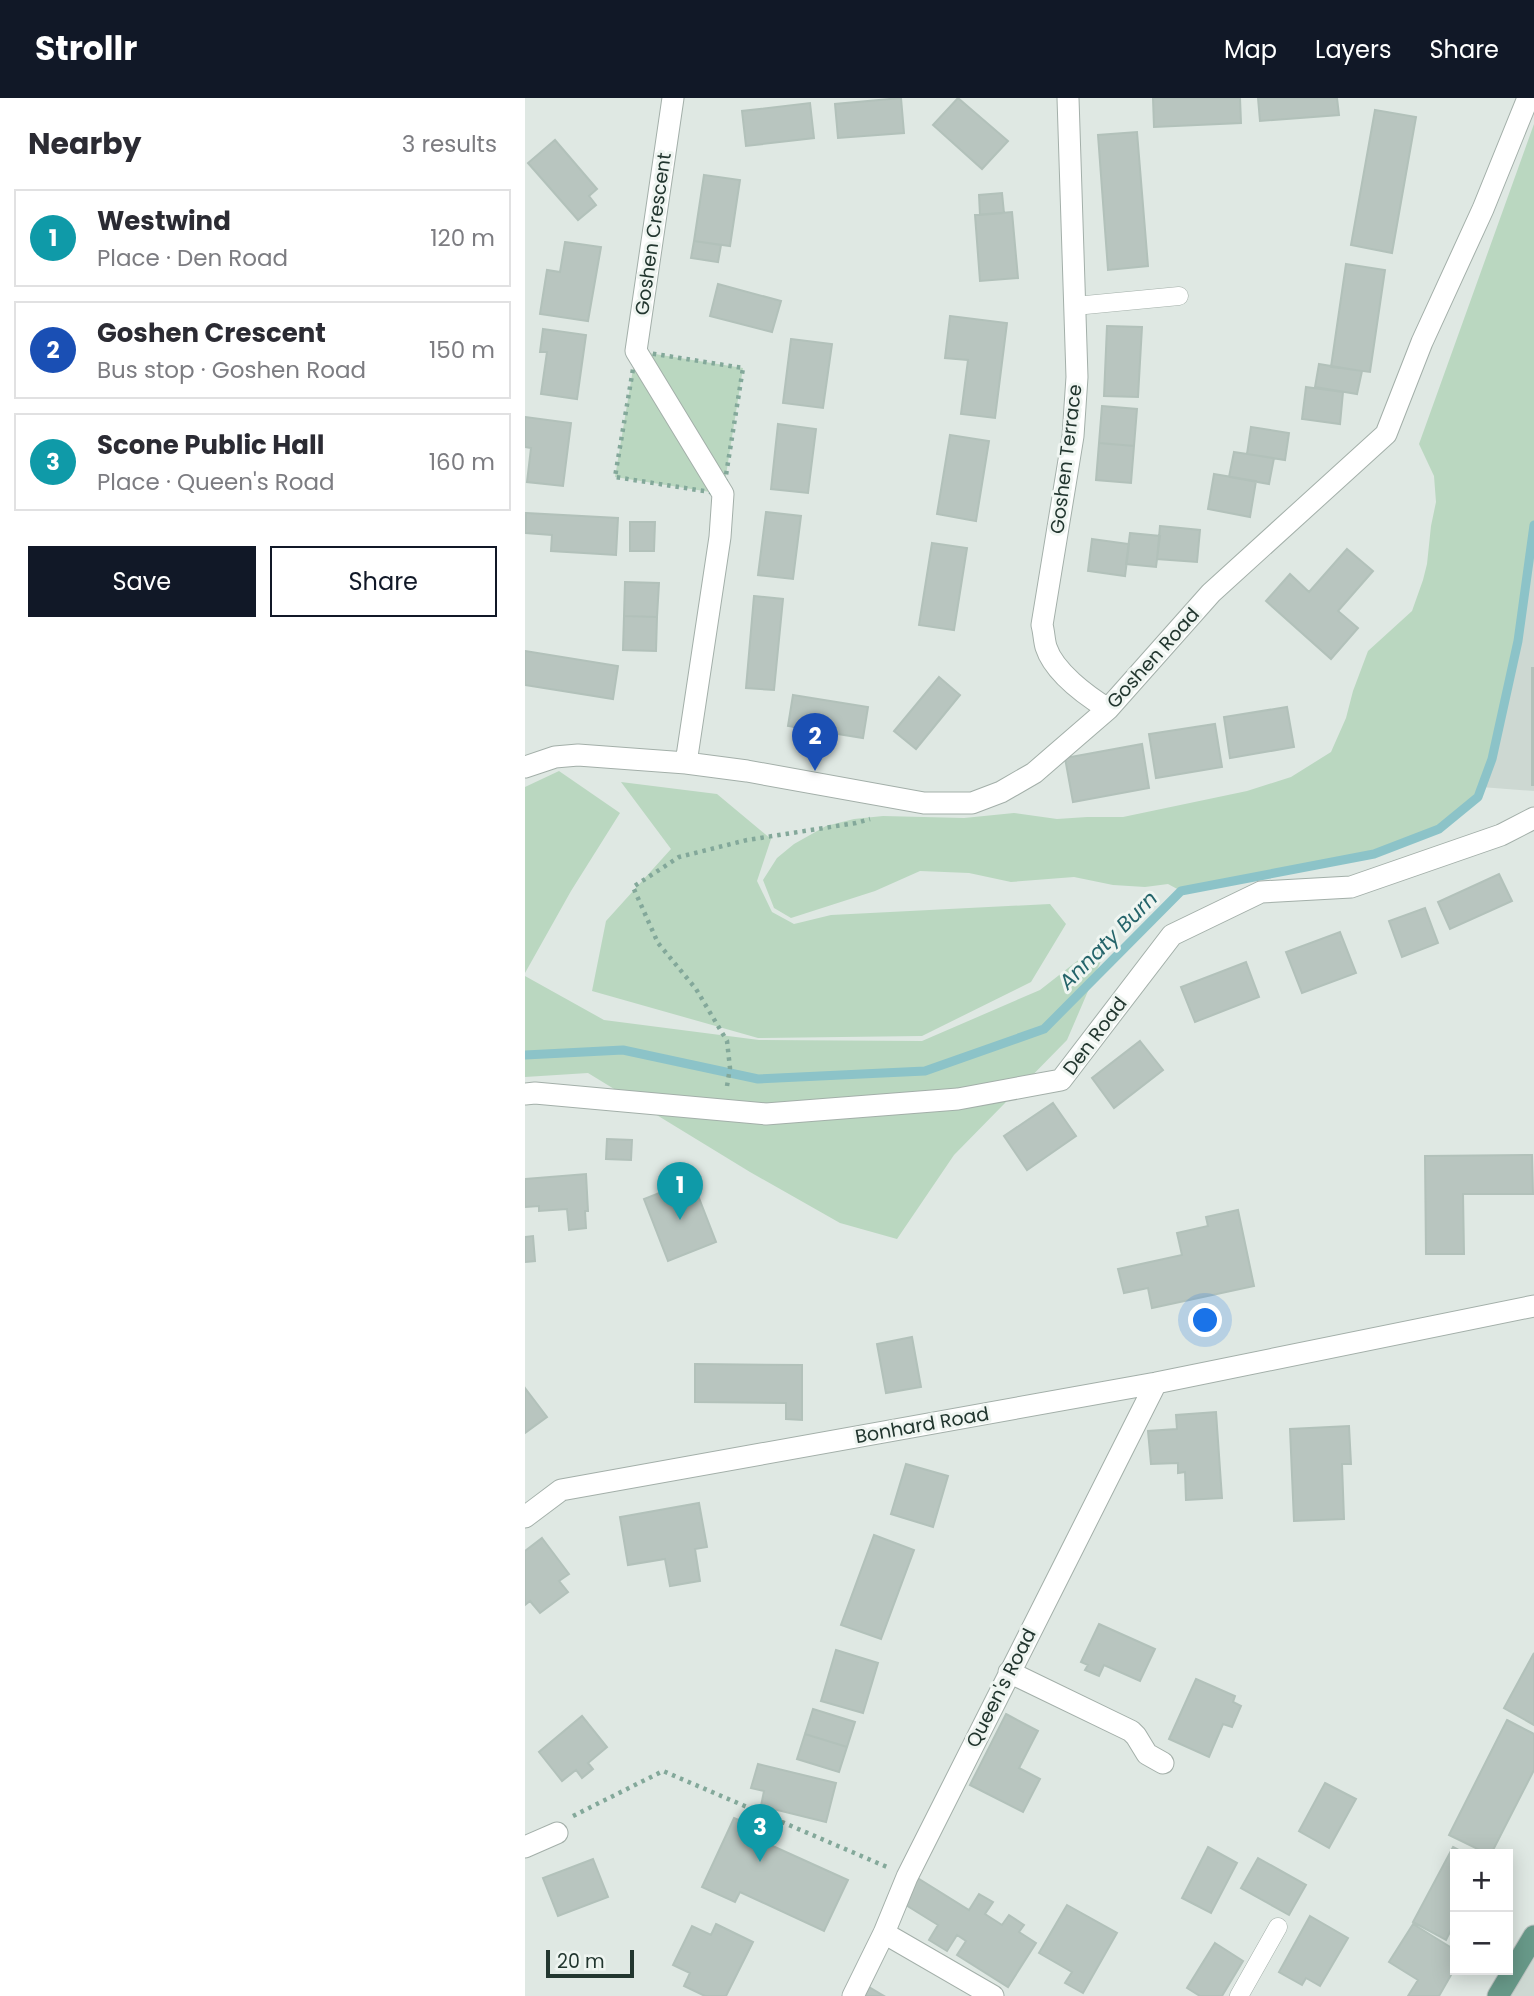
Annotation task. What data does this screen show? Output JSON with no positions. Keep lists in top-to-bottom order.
{
  "streets": {
    "street": [
      "Goshen Crescent",
      "Goshen Terrace",
      "Goshen Road",
      "Den Road",
      "Bonhard Road",
      "Queen's Road"
    ]
  },
  "crossings": [
    ["Goshen Crescent", "Goshen Road"],
    ["Goshen Terrace", "Goshen Road"],
    ["Bonhard Road", "Queen's Road"]
  ],
  "water": ["Annaty Burn"],
  "scale_bar": "20 m",
  "page": {
    "header": "Strollr",
    "nav": ["Map", "Layers", "Share"],
    "heading": ["Nearby", "3 results"],
    "list": [
      {
        "mark": "1",
        "name": "Westwind",
        "note": "Place · Den Road",
        "value": "120 m"
      },
      {
        "mark": "2",
        "name": "Goshen Crescent",
        "note": "Bus stop · Goshen Road",
        "value": "150 m"
      },
      {
        "mark": "3",
        "name": "Scone Public Hall",
        "note": "Place · Queen's Road",
        "value": "160 m"
      }
    ],
    "buttons": ["Save", "Share"],
    "pins": ["2", "1", "3"],
    "map_buttons": ["+", "−"],
    "scale": "20 m"
  }
}
